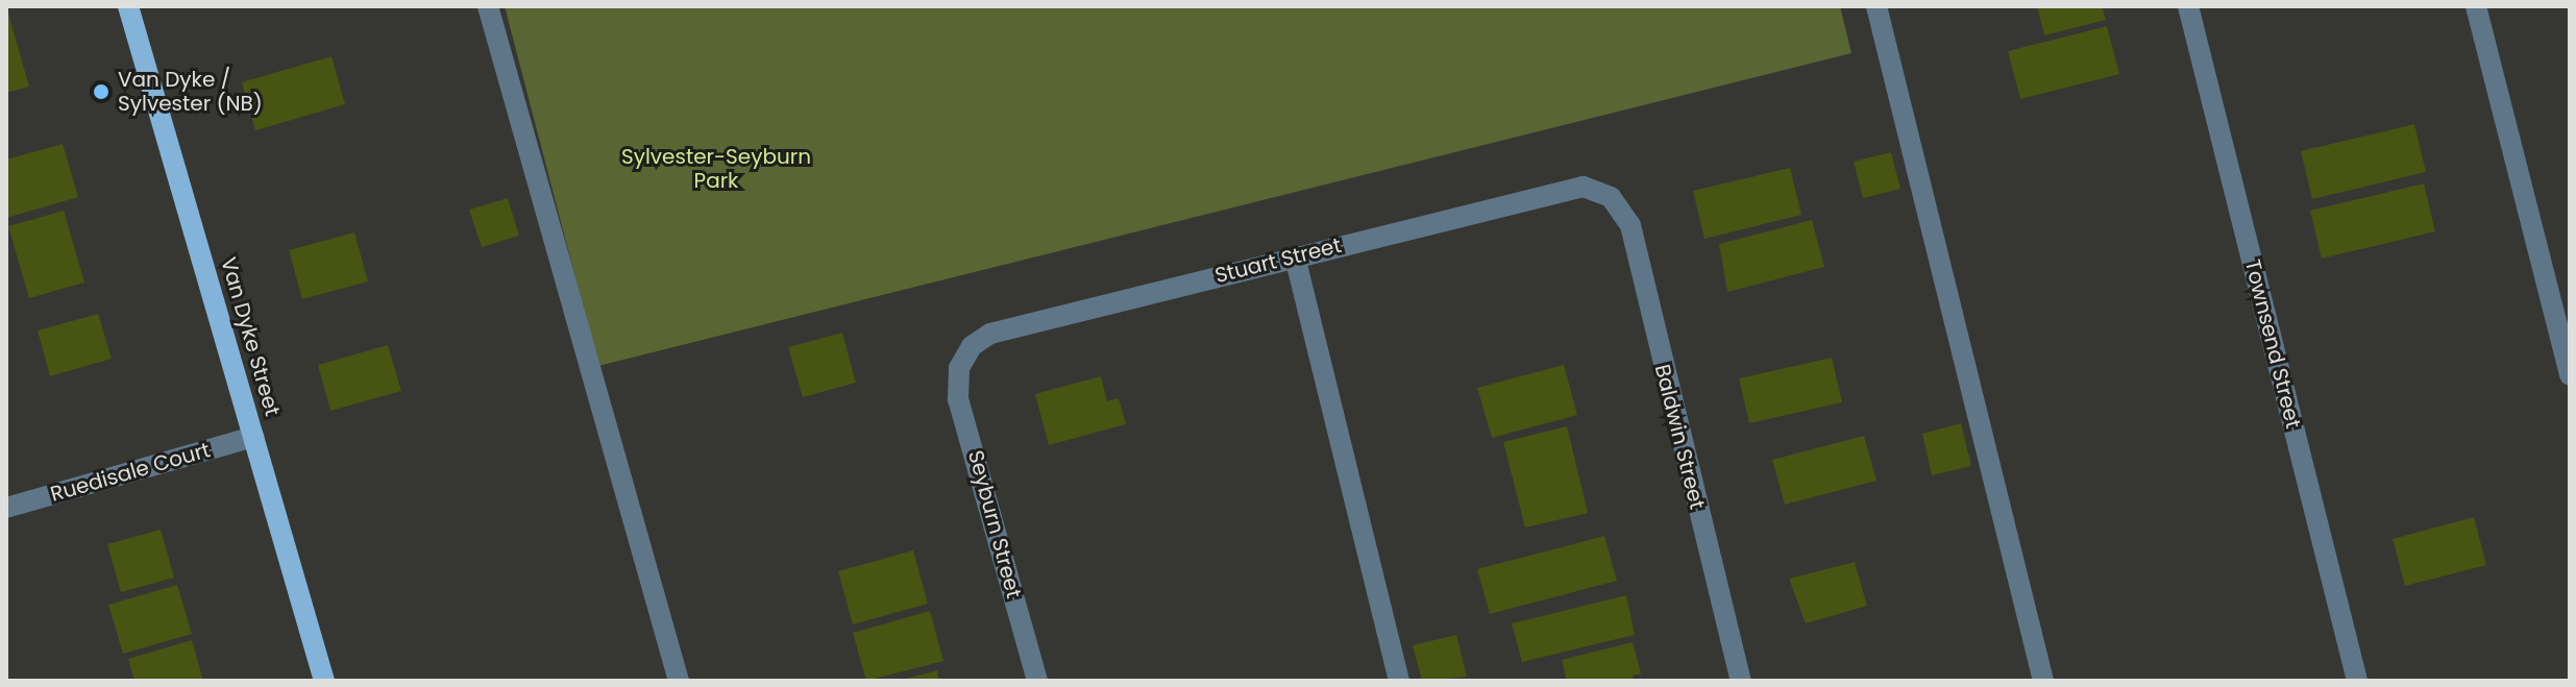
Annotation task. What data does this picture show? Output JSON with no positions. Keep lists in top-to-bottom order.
{
  "streets": {
    "main road": ["Van Dyke Street"],
    "street": [
      "Stuart Street",
      "Townsend Street",
      "Baldwin Street",
      "Ruedisale Court",
      "Seyburn Street"
    ]
  },
  "crossings": [
    ["Stuart Street", "Baldwin Street"],
    ["Stuart Street", "Seyburn Street"],
    ["Van Dyke Street", "Ruedisale Court"]
  ],
  "parks": ["Sylvester-Seyburn Park"],
  "places": ["Van Dyke / Sylvester (NB)"]
}
